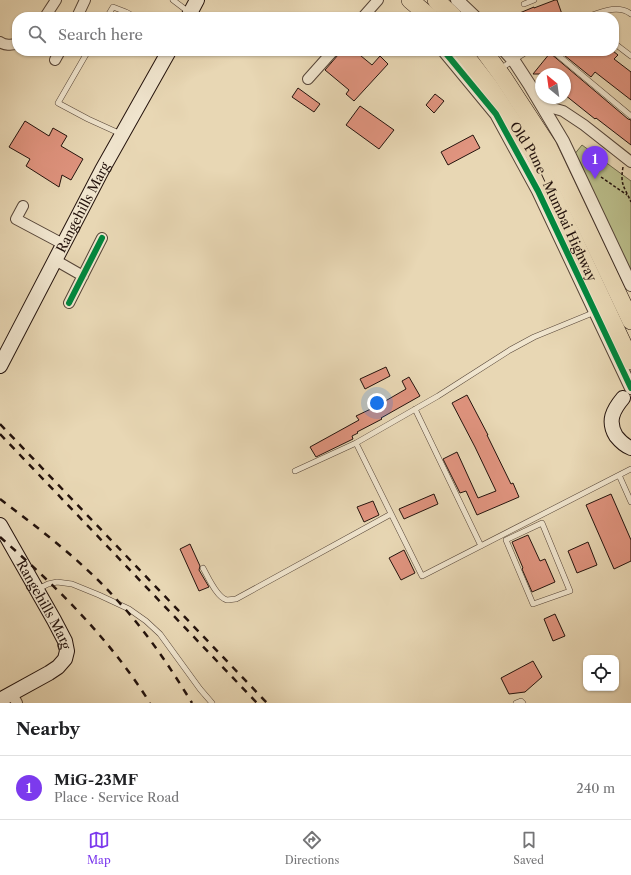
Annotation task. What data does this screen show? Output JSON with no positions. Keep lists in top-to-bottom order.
{
  "streets": {
    "highway": ["Old Pune–Mumbai Highway"],
    "main road": ["Rangehills Marg"]
  },
  "north": "top left",
  "page": {
    "search": "Search here",
    "pins": "1",
    "heading": "Nearby",
    "list": [
      {
        "mark": "1",
        "name": "MiG-23MF",
        "note": "Place · Service Road",
        "value": "240 m"
      }
    ],
    "nav": ["Map", "Directions", "Saved"]
  }
}
